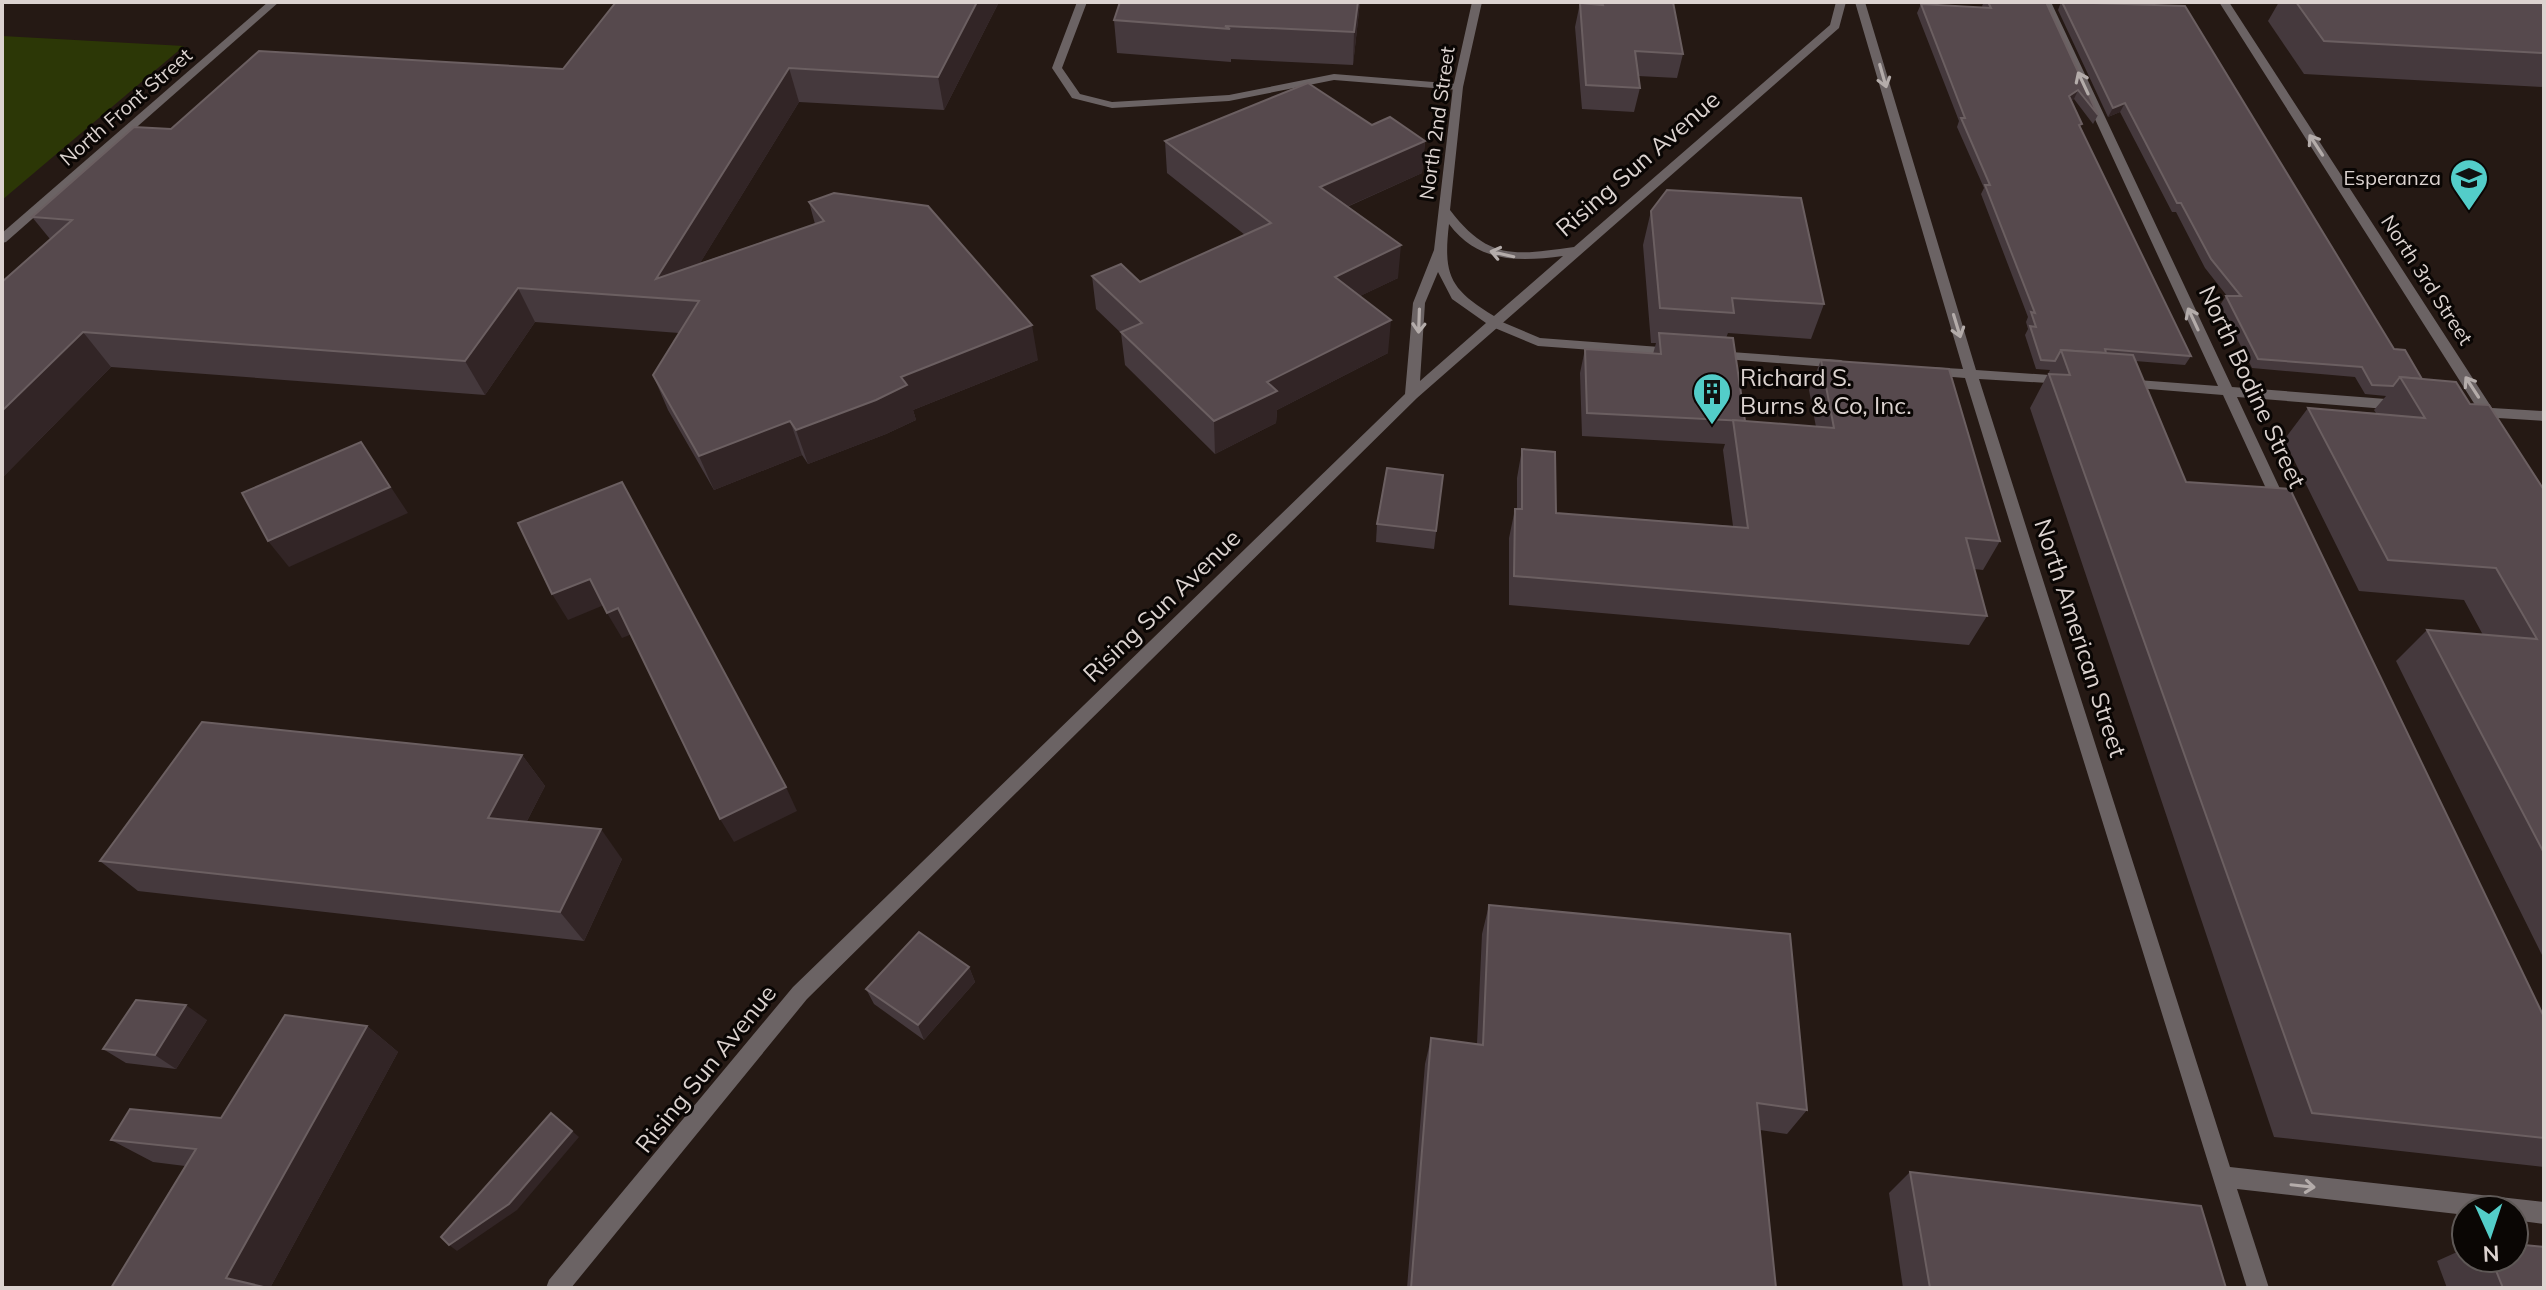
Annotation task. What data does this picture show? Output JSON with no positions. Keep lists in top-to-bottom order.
{
  "streets": {
    "street": [
      "North Front Street",
      "North 2nd Street",
      "Rising Sun Avenue",
      "North 3rd Street",
      "North Bodine Street",
      "North American Street"
    ]
  },
  "crossings": [
    ["North 2nd Street", "Rising Sun Avenue"]
  ],
  "one_way": ["North 3rd Street", "North Bodine Street"],
  "places": {
    "school or university": ["Esperanza"],
    "building": ["Richard S. Burns & Co, Inc."]
  },
  "north": "bottom"
}
